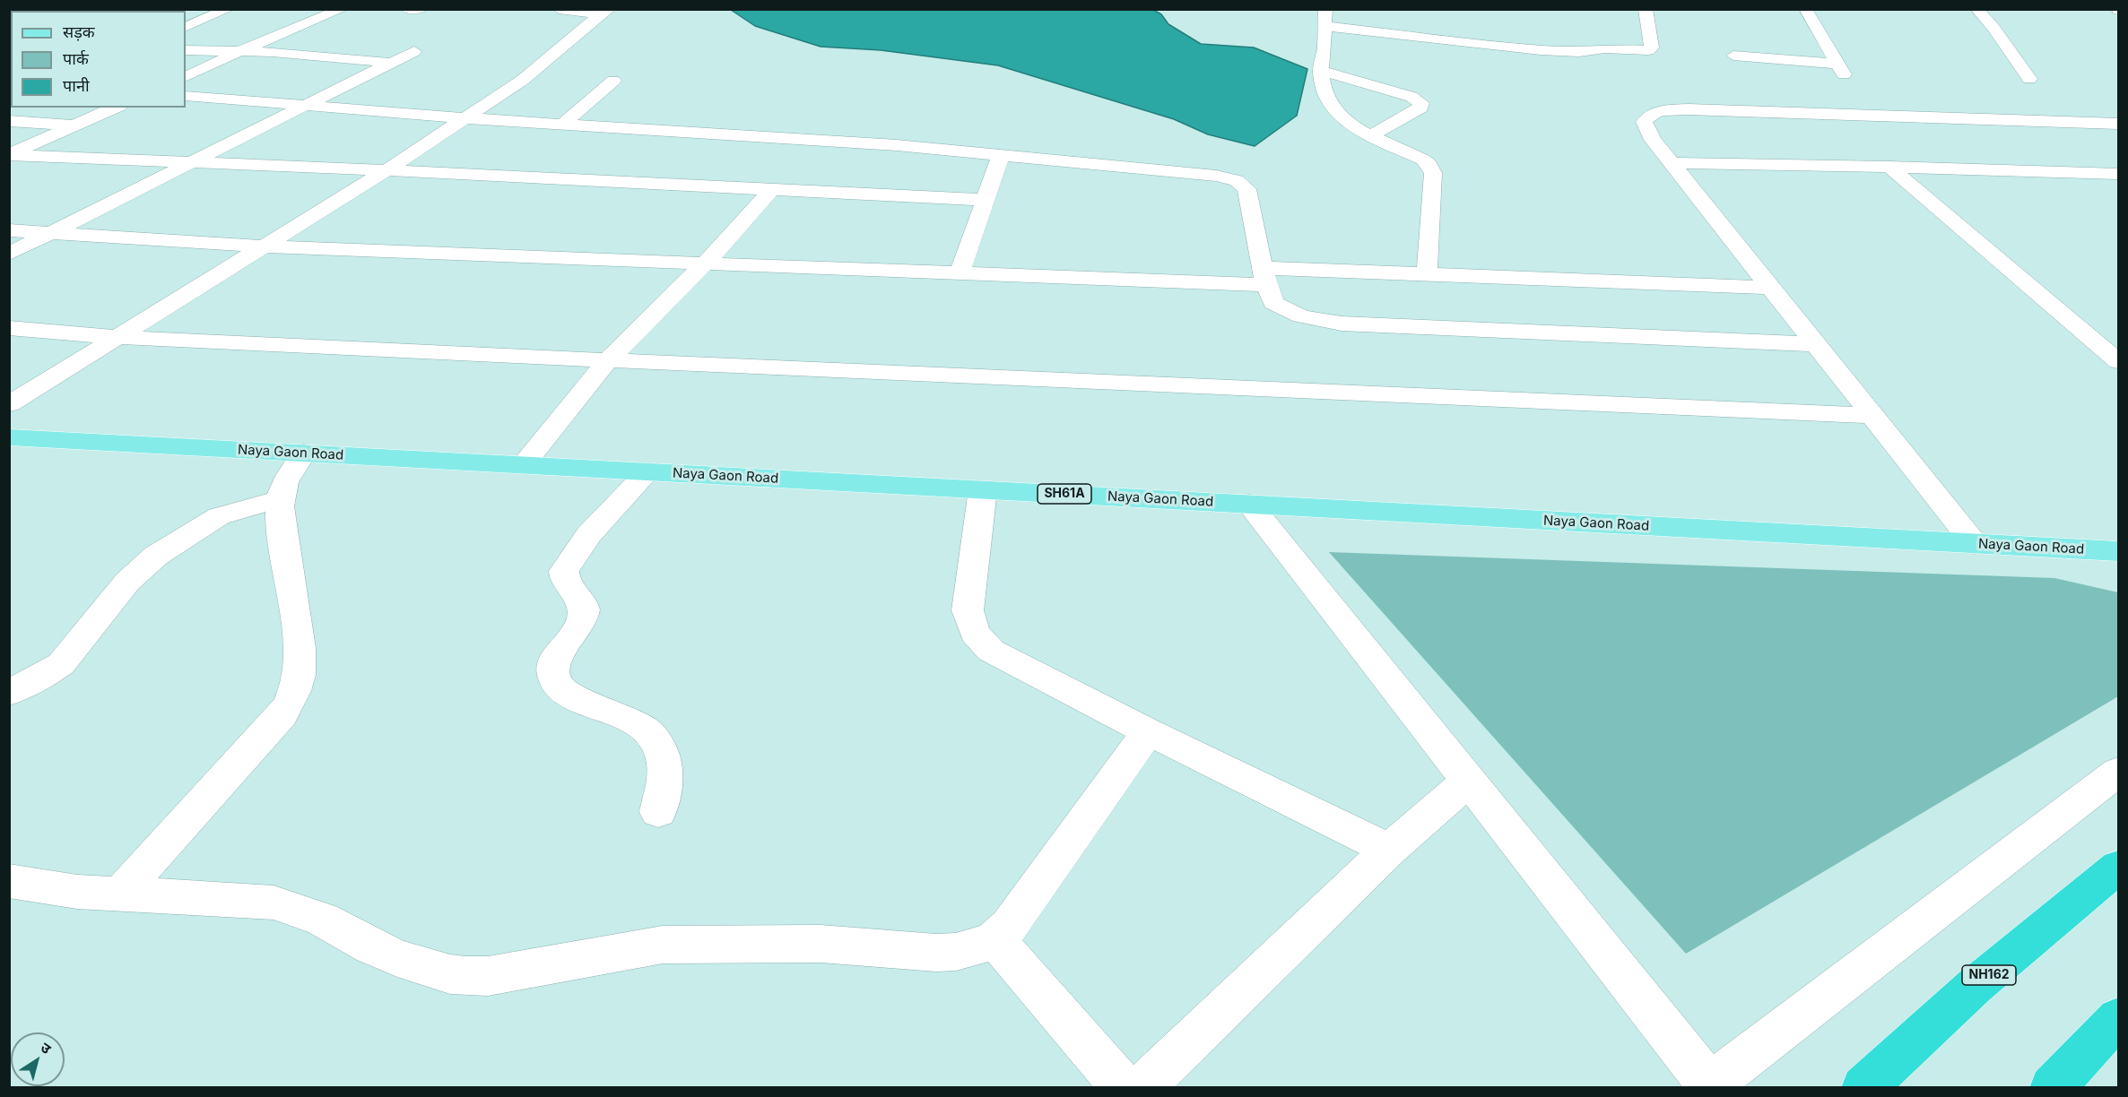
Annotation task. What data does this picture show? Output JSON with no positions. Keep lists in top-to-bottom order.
{
  "streets": {
    "highway": ["NH162"],
    "main road": ["Naya Gaon Road", "SH61A"]
  },
  "legend": ["सड़क", "पार्क", "पानी"],
  "north": "top right"
}
